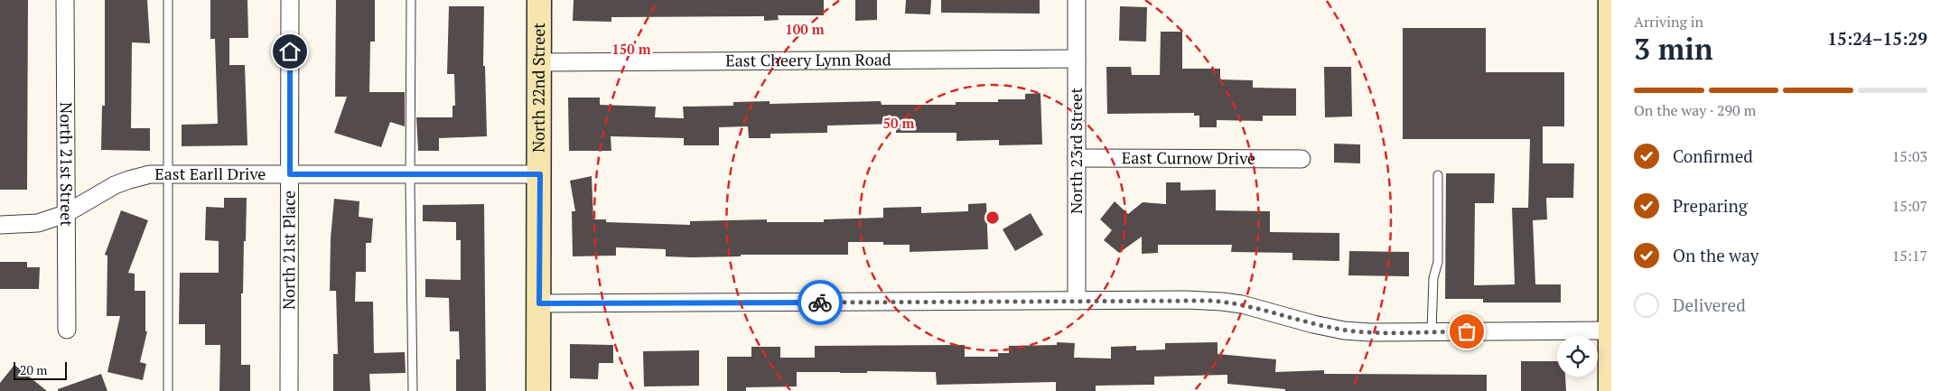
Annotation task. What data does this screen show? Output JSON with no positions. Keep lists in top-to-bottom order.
{
  "streets": {
    "street": [
      "East Cheery Lynn Road",
      "North 22nd Street",
      "North 23rd Street",
      "East Curnow Drive",
      "North 21st Street",
      "East Earll Drive",
      "North 21st Place"
    ]
  },
  "crossings": [
    ["East Cheery Lynn Road", "North 22nd Street"],
    ["East Cheery Lynn Road", "North 23rd Street"],
    ["North 22nd Street", "East Earll Drive"],
    ["North 23rd Street", "East Curnow Drive"],
    ["North 21st Street", "East Earll Drive"],
    ["East Earll Drive", "North 21st Place"]
  ],
  "scale_bar": "20 m",
  "page": {
    "heading": ["3 min", "Arriving in", "15:24–15:29"],
    "bar": "On the way · 290 m",
    "list": [
      ["Confirmed", "15:03"],
      ["Preparing", "15:07"],
      ["On the way", "15:17"],
      "Delivered"
    ],
    "scale": "20 m"
  },
  "rings": ["100 m", "150 m", "50 m"]
}
